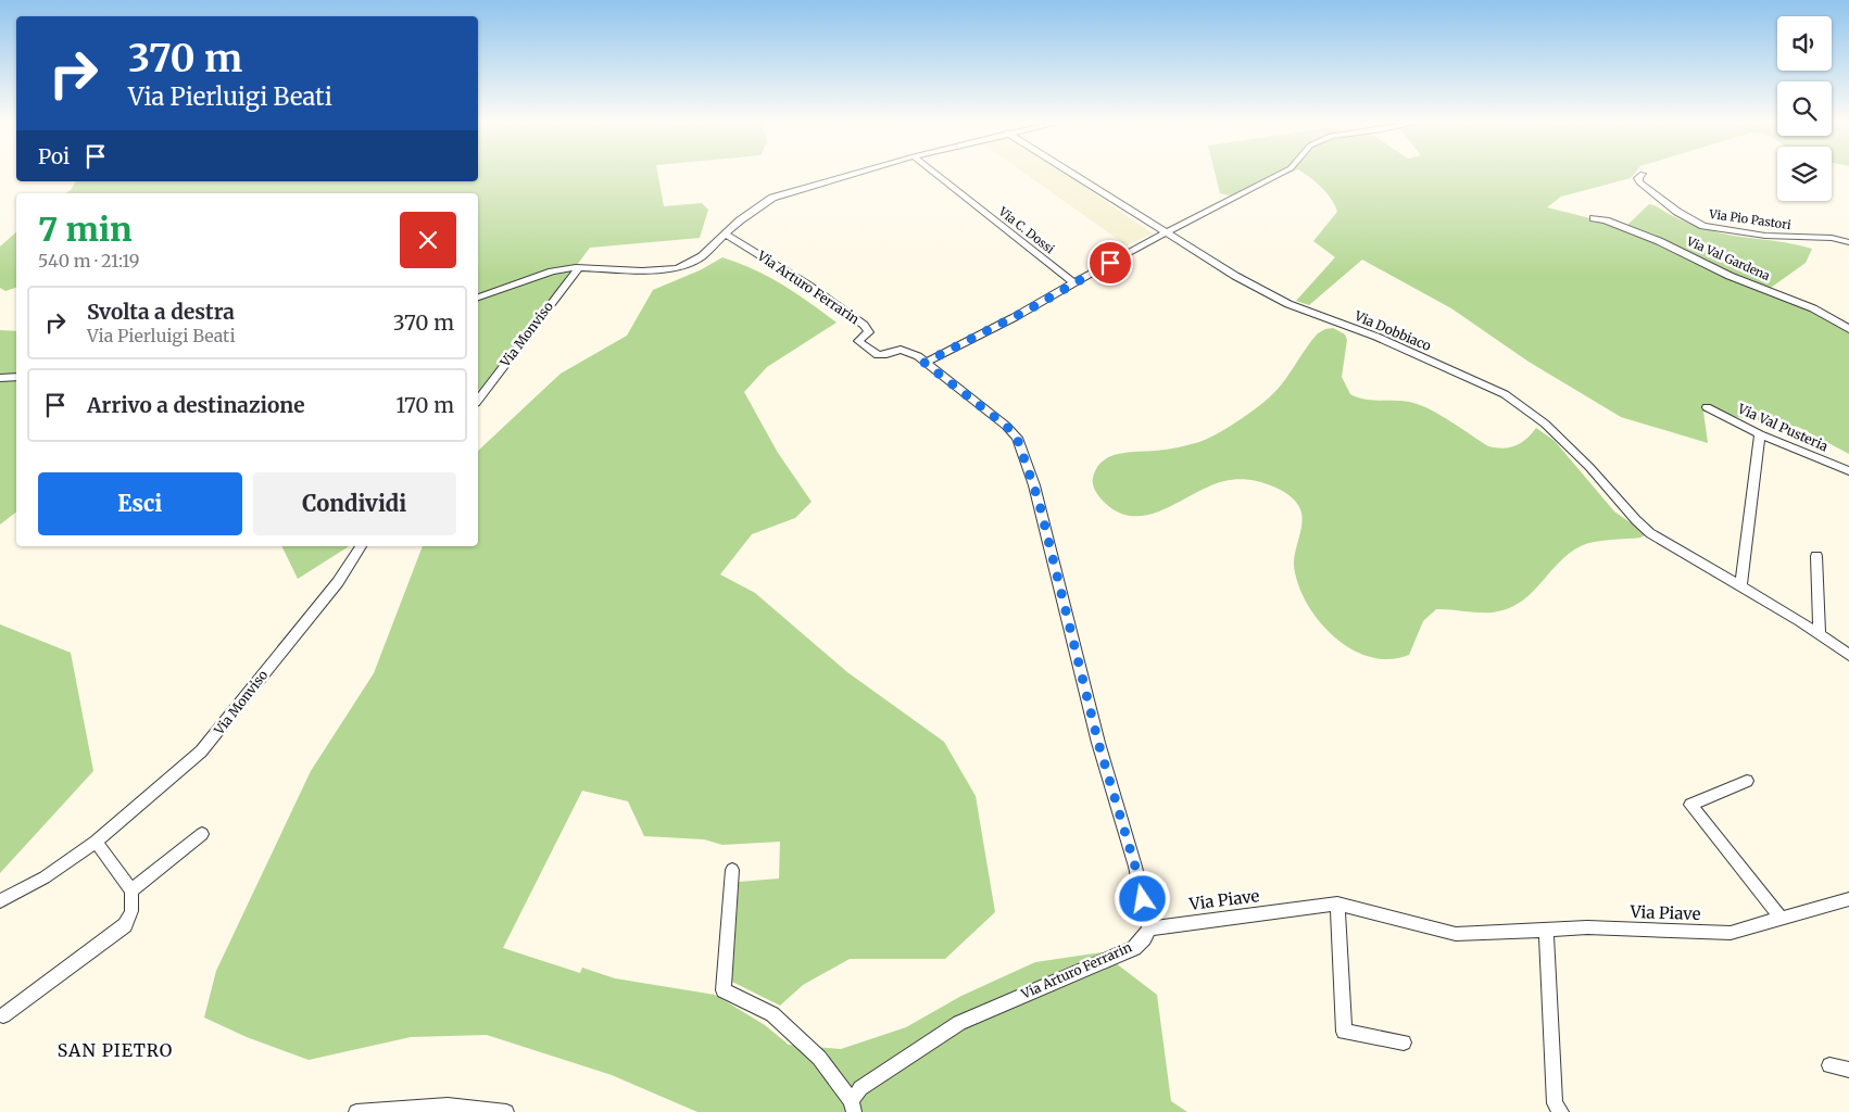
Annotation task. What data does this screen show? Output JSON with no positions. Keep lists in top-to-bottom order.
{
  "streets": {
    "street": [
      "Via Pio Pastori",
      "Via C. Dossi",
      "Via Val Gardena",
      "Via Arturo Ferrarin",
      "Via Dobbiaco",
      "Via Monviso",
      "Via Val Pusteria",
      "Via Piave"
    ]
  },
  "crossings": [
    ["Via Arturo Ferrarin", "Via Piave"]
  ],
  "districts": ["SAN PIETRO"],
  "page": {
    "turn": ["370 m", "Via Pierluigi Beati"],
    "then": "Poi",
    "heading": ["7 min", "540 m · 21:19"],
    "list": [
      {
        "name": "Svolta a destra",
        "note": "Via Pierluigi Beati",
        "value": "370 m"
      },
      {
        "name": "Arrivo a destinazione",
        "value": "170 m"
      }
    ],
    "buttons": ["Esci", "Condividi"]
  }
}
